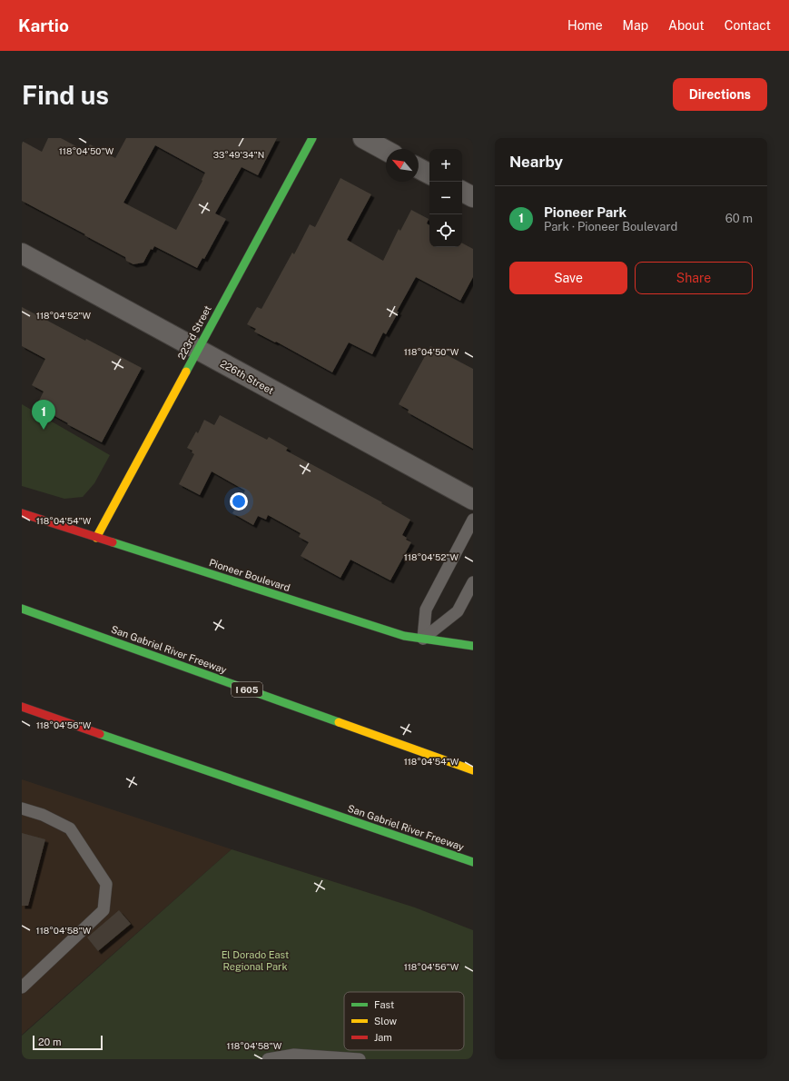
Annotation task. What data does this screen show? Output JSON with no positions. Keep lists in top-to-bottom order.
{
  "streets": {
    "main road": [
      "223rd Street",
      "Pioneer Boulevard",
      "San Gabriel River Freeway",
      "I 605"
    ],
    "street": ["226th Street"]
  },
  "crossings": [
    ["223rd Street", "226th Street"],
    ["223rd Street", "Pioneer Boulevard"]
  ],
  "parks": ["El Dorado East Regional Park"],
  "legend": ["Fast", "Slow", "Jam"],
  "scale_bar": "20 m",
  "north": "top left",
  "page": {
    "header": "Kartio",
    "nav": [
      "Home",
      "Map",
      "About",
      "Contact"
    ],
    "buttons": [
      "Directions",
      ["Save", "Share"]
    ],
    "title": "Find us",
    "heading": "Nearby",
    "map_buttons": ["+", "−"],
    "list": [
      {
        "mark": "1",
        "name": "Pioneer Park",
        "note": "Park · Pioneer Boulevard",
        "value": "60 m"
      }
    ],
    "pins": "1",
    "scale": "20 m"
  },
  "coordinates": [
    "118°04'50\"W",
    "33°49'34\"N",
    "118°04'52\"W",
    "118°04'54\"W",
    "118°04'56\"W",
    "118°04'58\"W"
  ]
}
